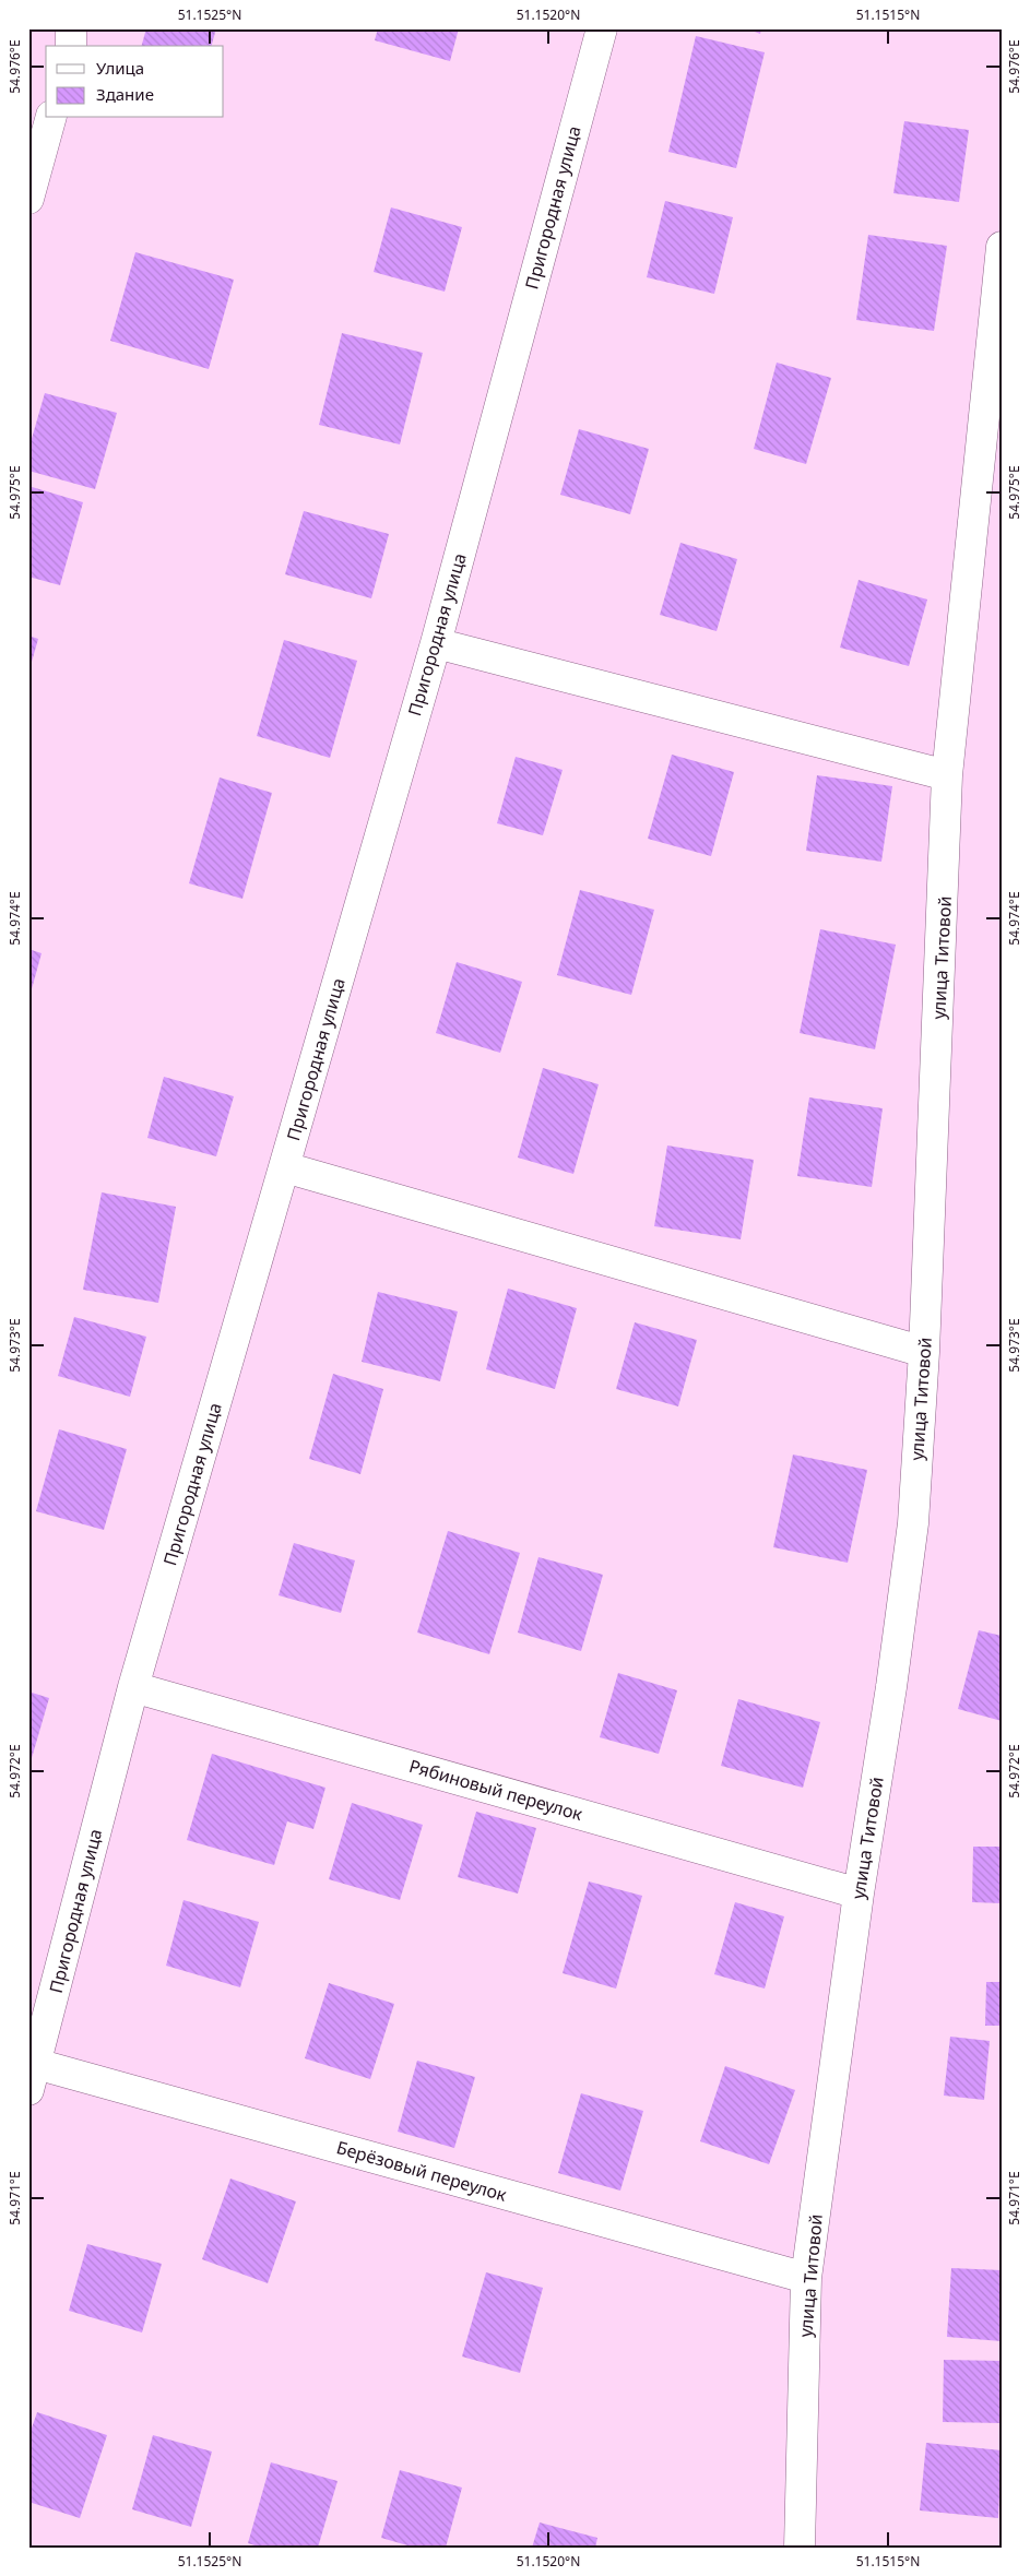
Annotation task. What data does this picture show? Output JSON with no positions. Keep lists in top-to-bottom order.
{
  "streets": {
    "street": [
      "Пригородная улица",
      "улица Титовой",
      "Рябиновый переулок",
      "Берёзовый переулок"
    ]
  },
  "crossings": [
    ["Пригородная улица", "Рябиновый переулок"],
    ["Пригородная улица", "Берёзовый переулок"],
    ["улица Титовой", "Рябиновый переулок"],
    ["улица Титовой", "Берёзовый переулок"]
  ],
  "legend": ["Улица", "Здание"],
  "coordinates": [
    "51.1525°N",
    "51.1520°N",
    "51.1515°N",
    "54.976°E",
    "54.975°E",
    "54.974°E",
    "54.973°E",
    "54.972°E",
    "54.971°E"
  ]
}
